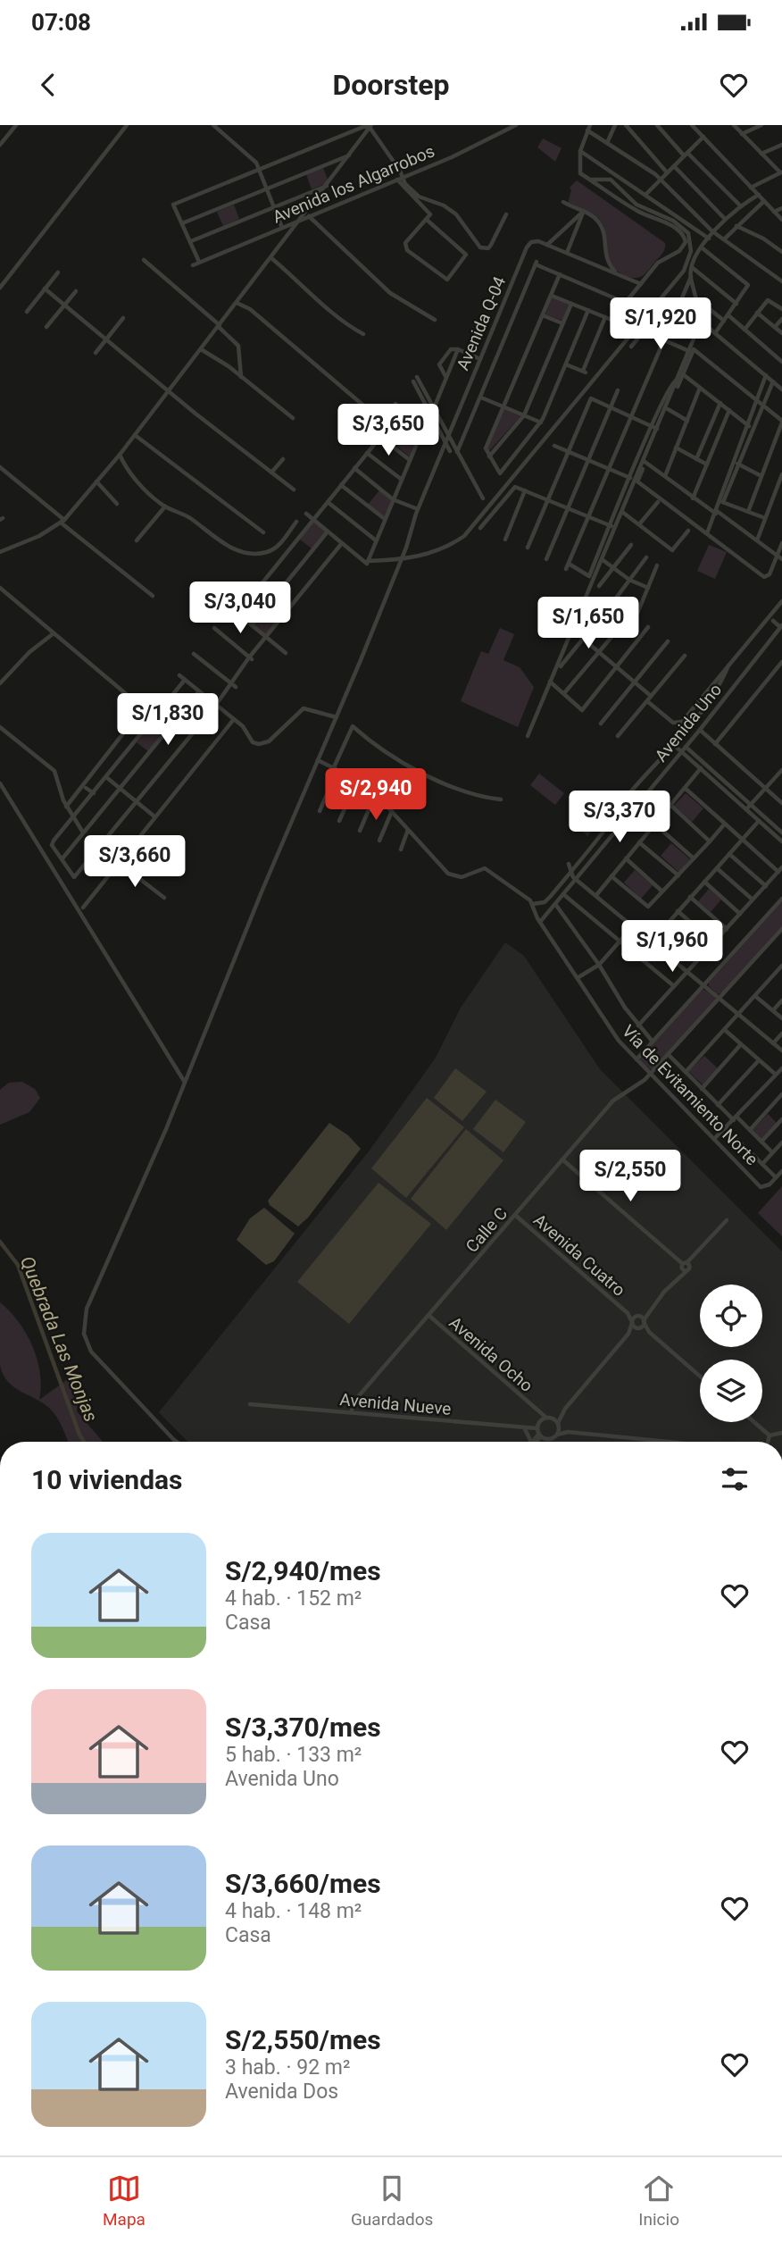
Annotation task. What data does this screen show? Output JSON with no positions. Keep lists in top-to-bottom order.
{
  "streets": {
    "street": [
      "Avenida los Algarrobos",
      "Avenida Q-04",
      "Avenida Uno",
      "Vía de Evitamiento Norte",
      "Calle C",
      "Avenida Cuatro",
      "Avenida Ocho",
      "Avenida Nueve"
    ]
  },
  "crossings": [
    ["Avenida Uno", "Vía de Evitamiento Norte"],
    ["Vía de Evitamiento Norte", "Calle C"],
    ["Calle C", "Avenida Cuatro"],
    ["Calle C", "Avenida Ocho"],
    ["Calle C", "Avenida Nueve"],
    ["Avenida Ocho", "Avenida Nueve"]
  ],
  "water": ["Quebrada Las Monjas"],
  "page": {
    "status": "07:08",
    "header": "Doorstep",
    "price": [
      "S/1,920",
      "S/3,650",
      "S/3,040",
      "S/1,650",
      "S/1,830",
      "S/2,940",
      "S/3,370",
      "S/3,660",
      "S/1,960",
      "S/2,550"
    ],
    "heading": "10 viviendas",
    "list": [
      {
        "name": "S/2,940/mes",
        "note": "4 hab. · 152 m² · Casa"
      },
      {
        "name": "S/3,370/mes",
        "note": "5 hab. · 133 m² · Avenida Uno"
      },
      {
        "name": "S/3,660/mes",
        "note": "4 hab. · 148 m² · Casa"
      },
      {
        "name": "S/2,550/mes",
        "note": "3 hab. · 92 m² · Avenida Dos"
      }
    ],
    "tabs": ["Mapa", "Guardados", "Inicio"]
  }
}
